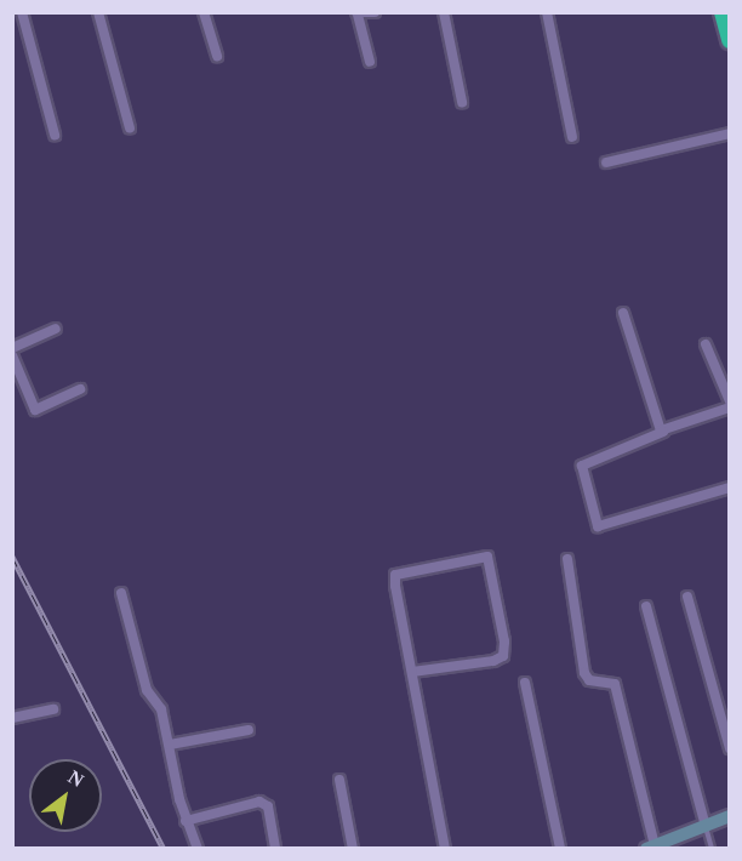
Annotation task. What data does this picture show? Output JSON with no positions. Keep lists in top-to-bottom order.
{
  "north": "top right"
}
